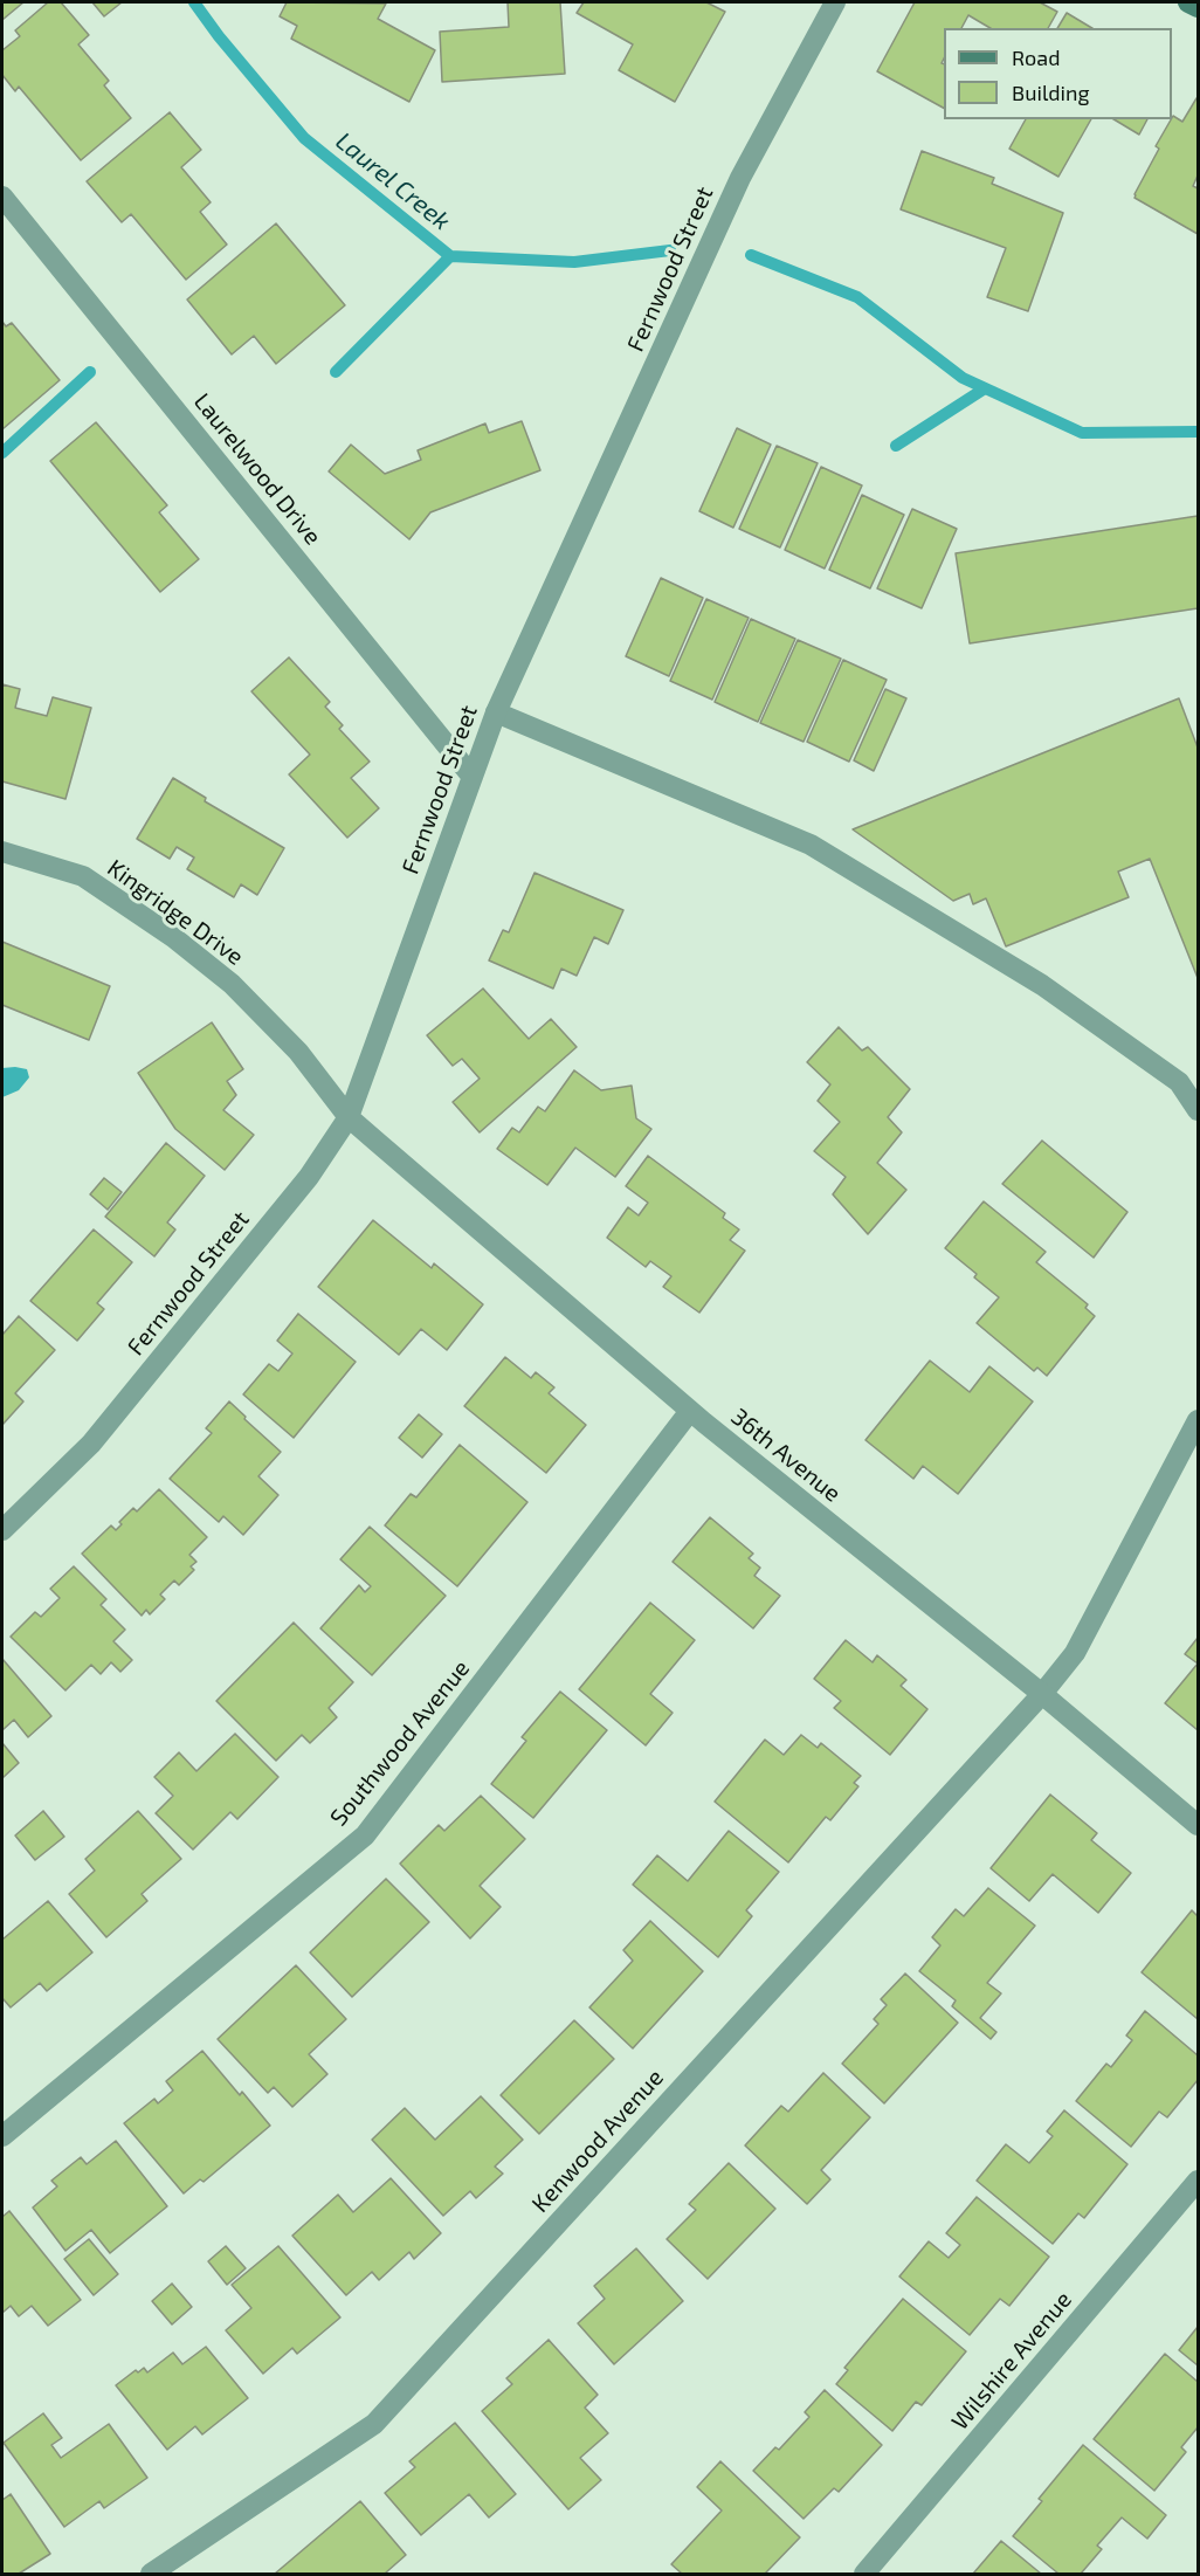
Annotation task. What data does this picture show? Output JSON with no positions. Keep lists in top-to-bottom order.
{
  "streets": {
    "street": [
      "Fernwood Street",
      "Laurelwood Drive",
      "Kingridge Drive",
      "36th Avenue",
      "Southwood Avenue",
      "Kenwood Avenue",
      "Wilshire Avenue"
    ]
  },
  "crossings": [
    ["Fernwood Street", "Laurelwood Drive"],
    ["Fernwood Street", "Kingridge Drive"],
    ["Fernwood Street", "36th Avenue"],
    ["Kingridge Drive", "36th Avenue"],
    ["36th Avenue", "Southwood Avenue"],
    ["36th Avenue", "Kenwood Avenue"]
  ],
  "water": ["Laurel Creek"],
  "legend": ["Road", "Building"]
}
